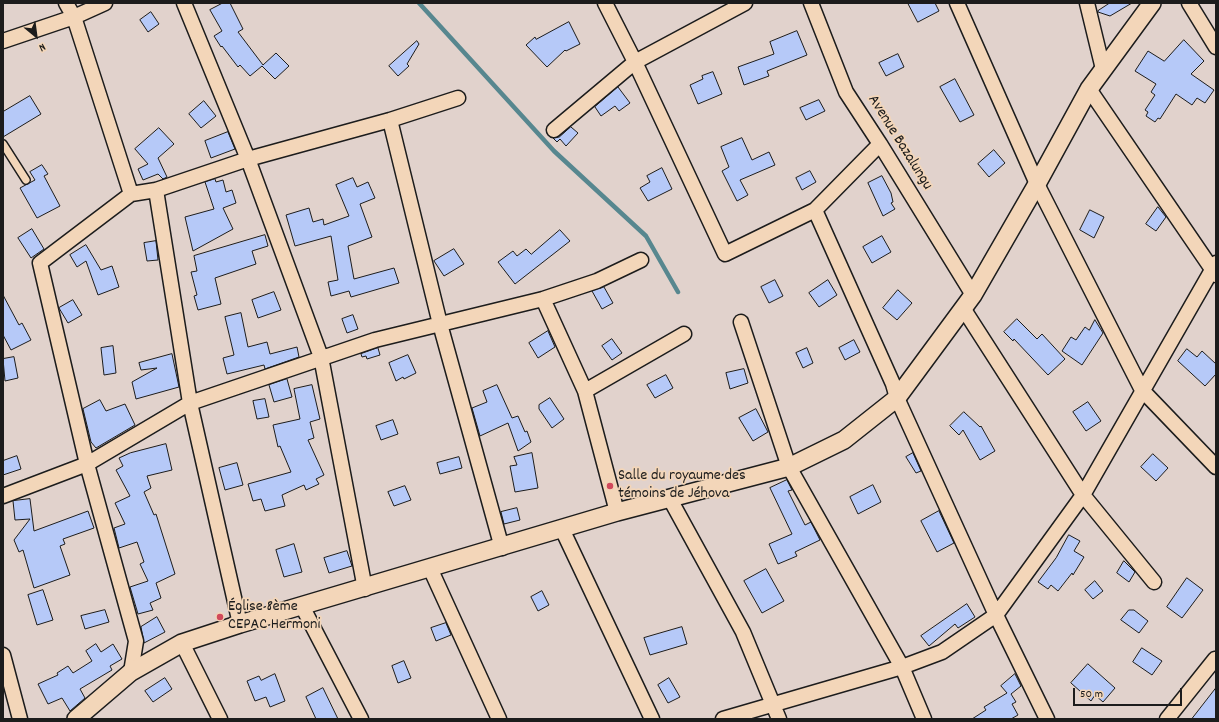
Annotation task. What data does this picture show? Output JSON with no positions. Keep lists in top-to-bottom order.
{
  "streets": {
    "street": ["Avenue Bazalungu"]
  },
  "places": ["Salle du royaume des témoins de Jéhova", "Église 8ème CEPAC Hermoni"],
  "scale_bar": "50 m",
  "north": "bottom right"
}
